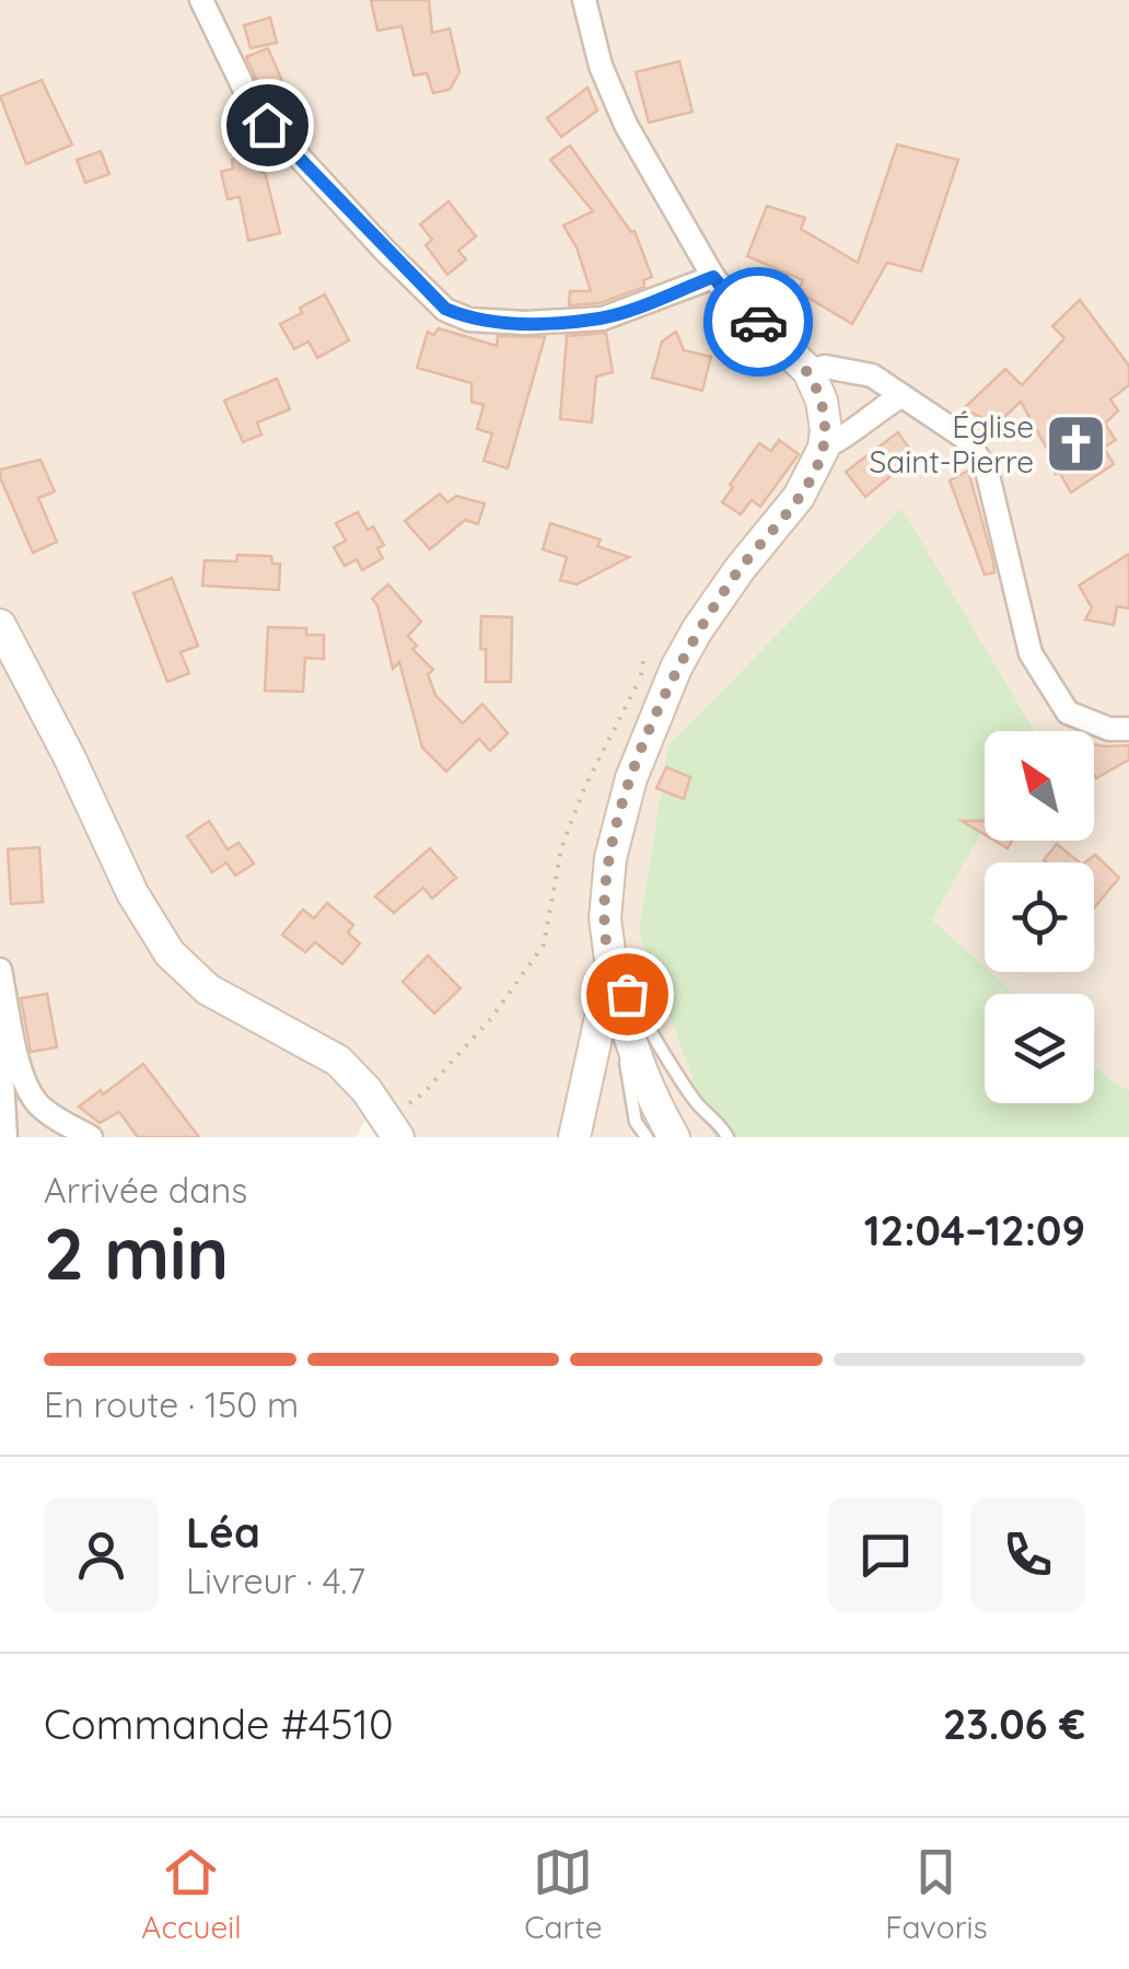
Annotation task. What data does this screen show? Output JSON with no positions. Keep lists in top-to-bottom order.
{
  "places": {
    "church": ["Église Saint-Pierre"]
  },
  "north": "top left",
  "page": {
    "heading": ["2 min", "Arrivée dans", "12:04–12:09"],
    "panel": [
      "Léa",
      "Livreur · 4.7",
      "Commande #4510",
      "23.06 €"
    ],
    "bar": "En route · 150 m",
    "tabs": ["Accueil", "Carte", "Favoris"]
  }
}
